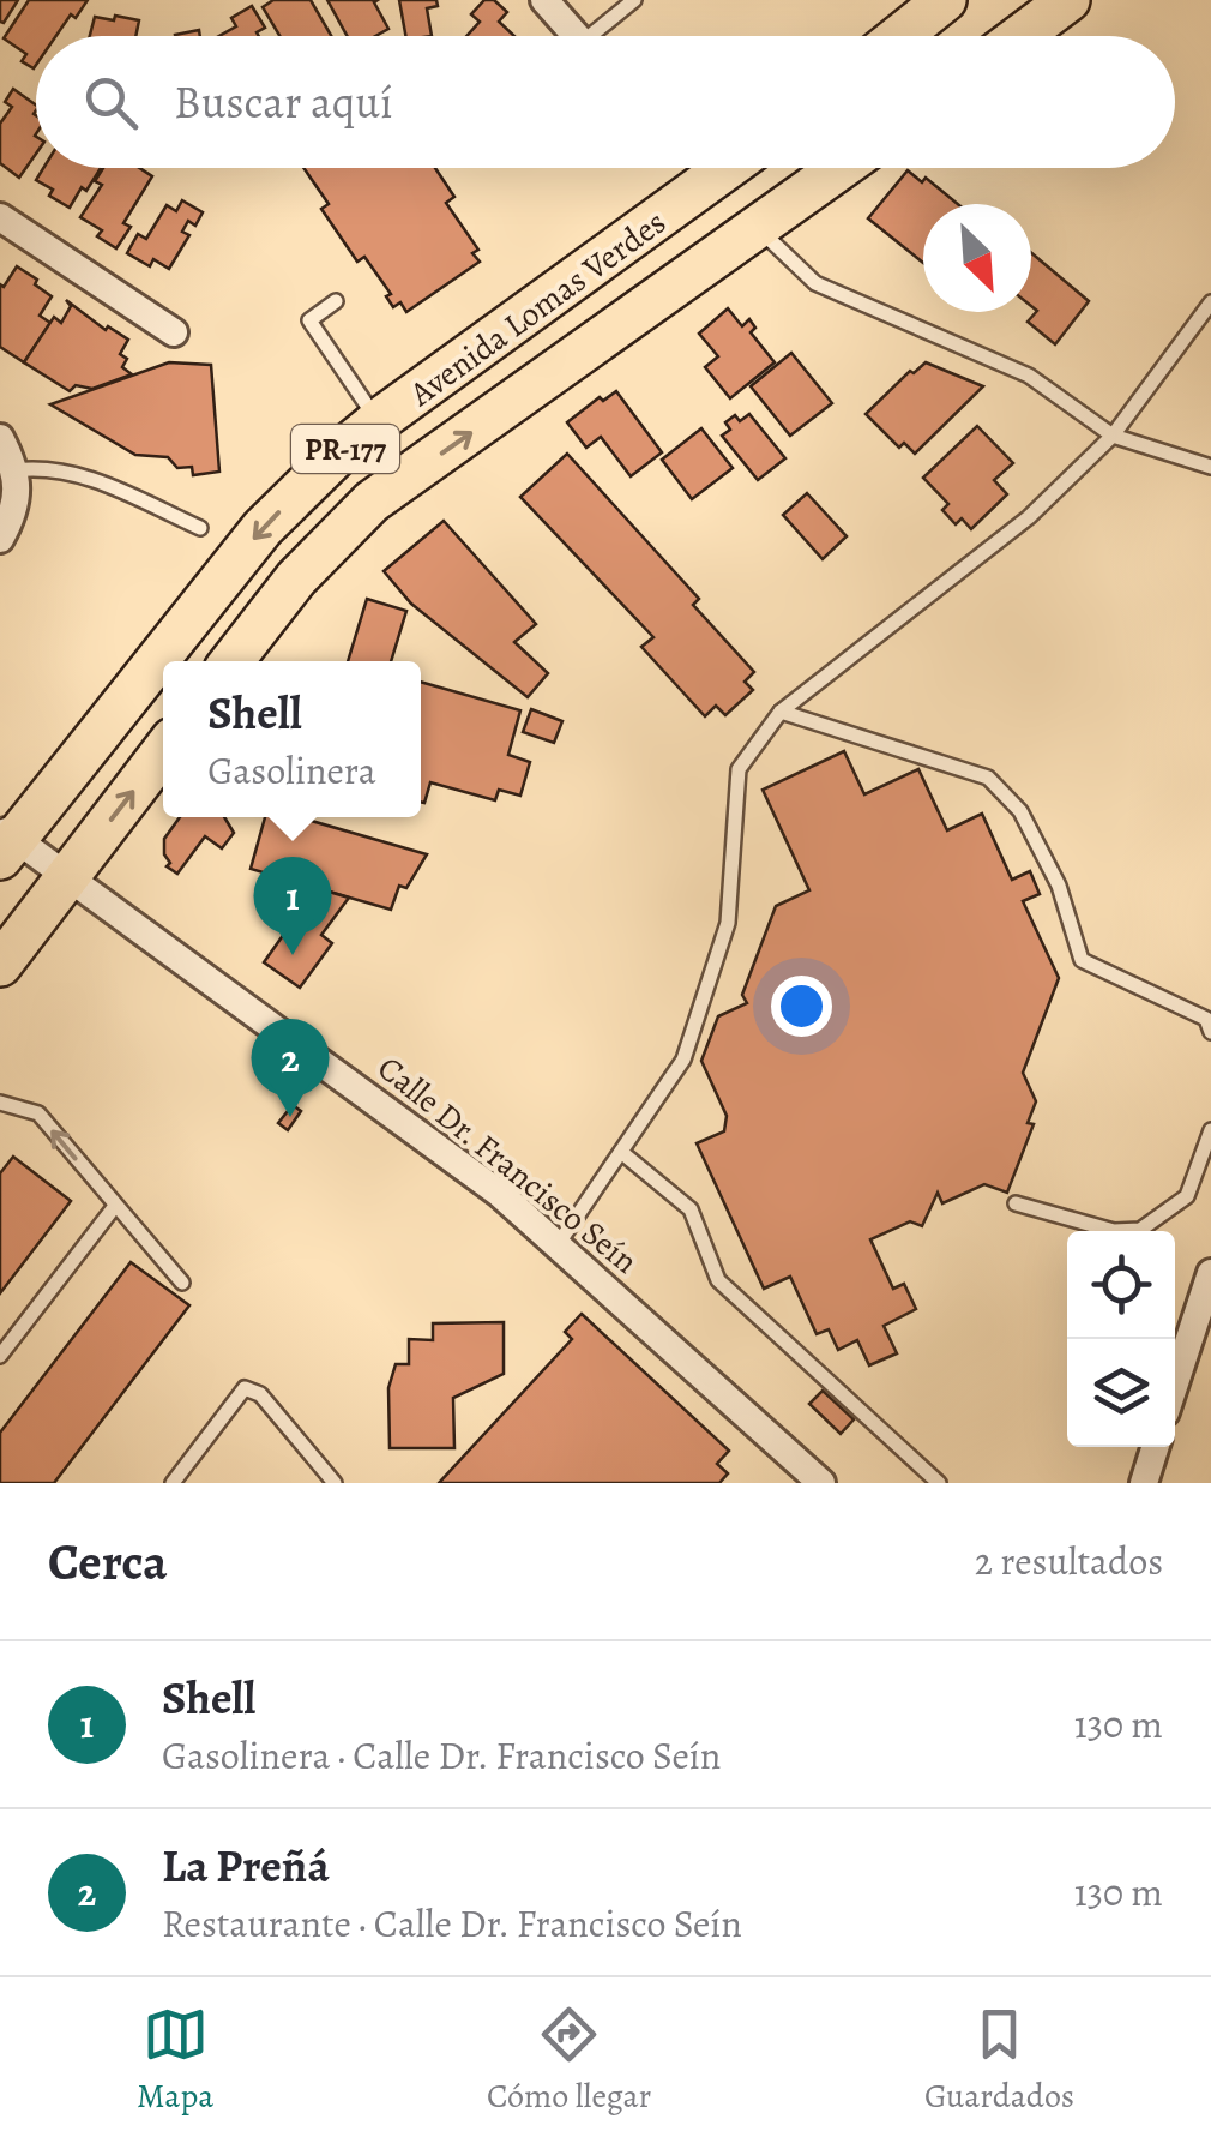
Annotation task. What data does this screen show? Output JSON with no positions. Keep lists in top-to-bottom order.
{
  "streets": {
    "main road": ["Avenida Lomas Verdes", "PR-177"],
    "street": ["Calle Dr. Francisco Seín"]
  },
  "crossings": [
    ["Avenida Lomas Verdes", "Calle Dr. Francisco Seín"]
  ],
  "north": "bottom right",
  "page": {
    "search": "Buscar aquí",
    "popup": ["Shell", "Gasolinera"],
    "pins": ["1", "2"],
    "heading": ["Cerca", "2 resultados"],
    "list": [
      {
        "mark": "1",
        "name": "Shell",
        "note": "Gasolinera · Calle Dr. Francisco Seín",
        "value": "130 m"
      },
      {
        "mark": "2",
        "name": "La Preñá",
        "note": "Restaurante · Calle Dr. Francisco Seín",
        "value": "130 m"
      }
    ],
    "nav": ["Mapa", "Cómo llegar", "Guardados"]
  }
}
